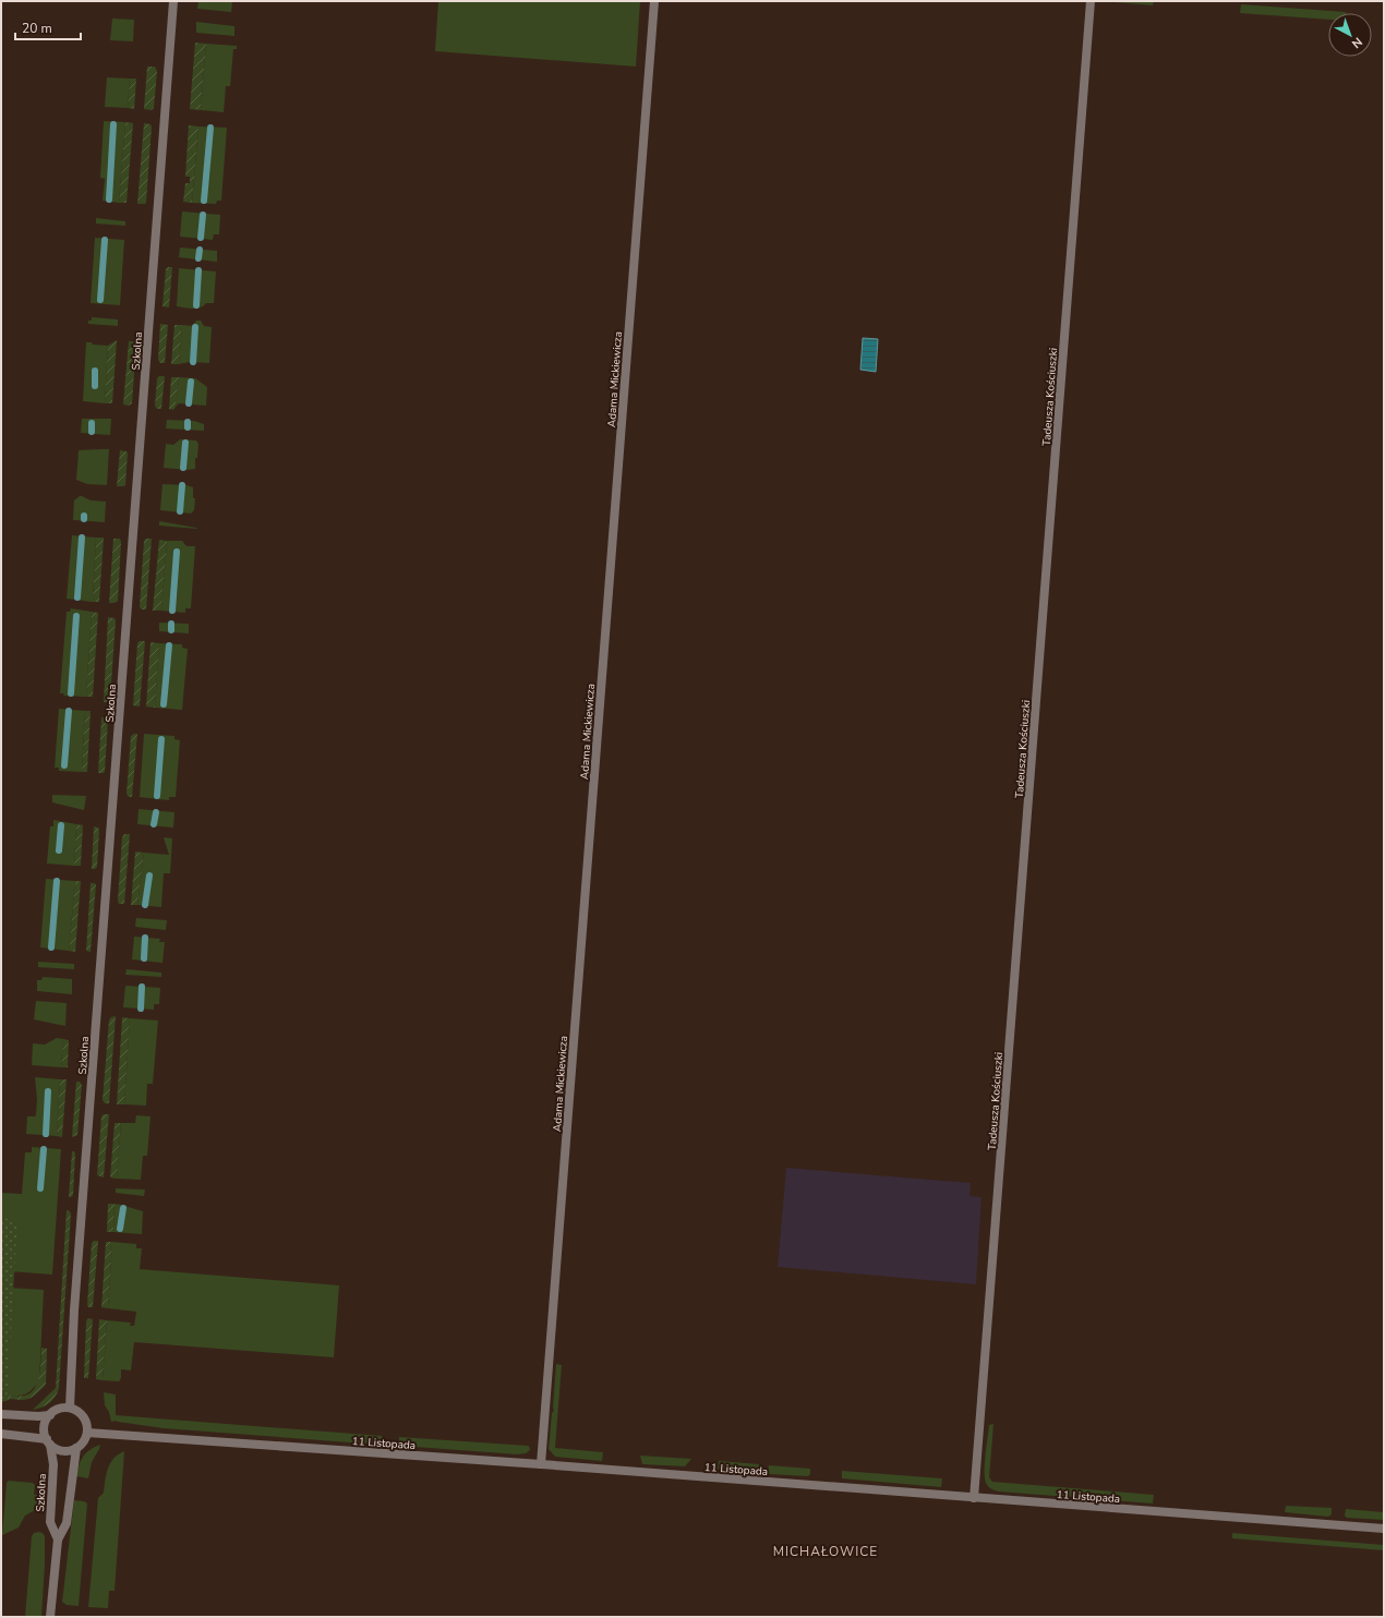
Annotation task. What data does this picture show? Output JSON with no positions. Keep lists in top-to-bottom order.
{
  "streets": {
    "street": [
      "Szkolna",
      "Adama Mickiewicza",
      "Tadeusza Kościuszki",
      "11 Listopada"
    ]
  },
  "crossings": [
    ["Szkolna", "11 Listopada"],
    ["Adama Mickiewicza", "11 Listopada"],
    ["Tadeusza Kościuszki", "11 Listopada"]
  ],
  "districts": ["MICHAŁOWICE"],
  "scale_bar": "20 m",
  "north": "bottom right"
}
